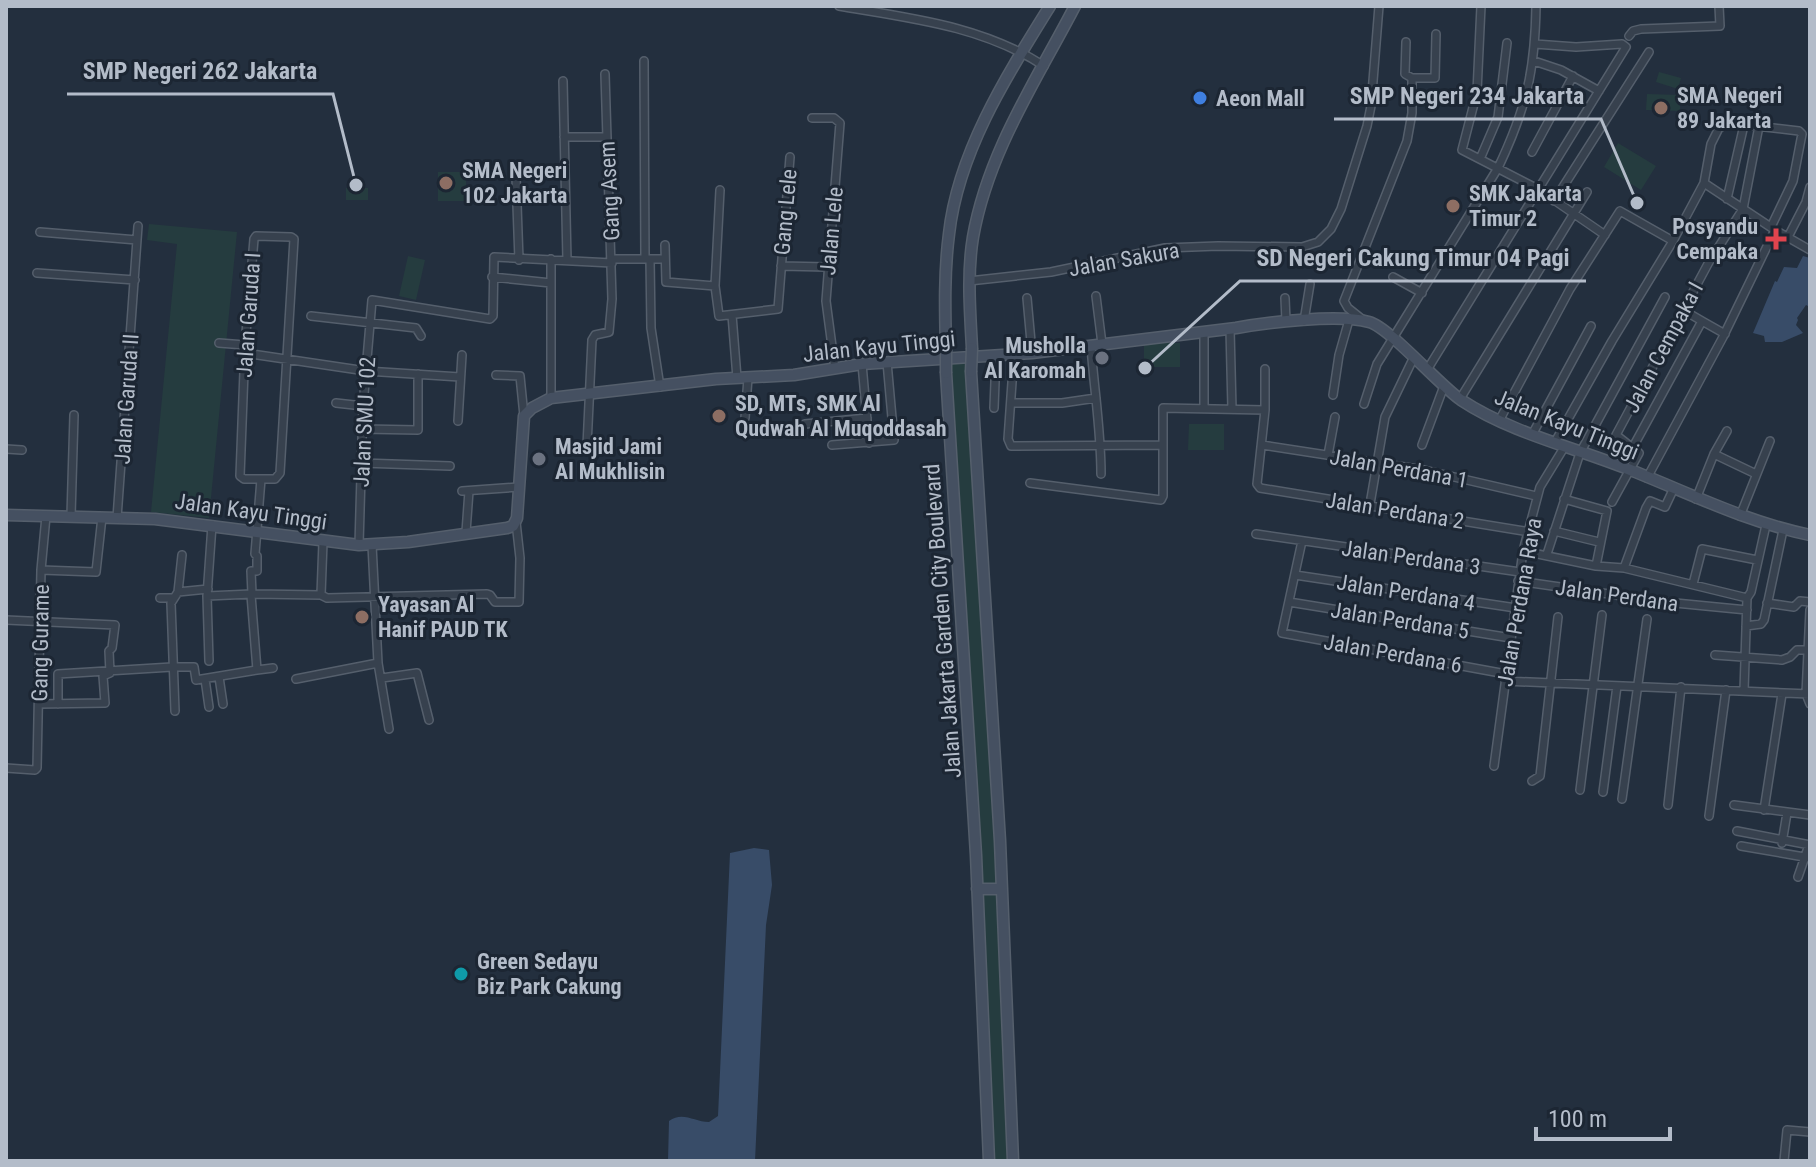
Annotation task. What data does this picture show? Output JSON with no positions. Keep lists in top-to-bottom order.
{
  "streets": {
    "street": [
      "Gang Asem",
      "Gang Lele",
      "Jalan Lele",
      "Jalan Sakura",
      "Jalan Garuda I",
      "Jalan Kayu Tinggi",
      "Jalan Cempaka I",
      "Jalan Garuda II",
      "Jalan SMU 102",
      "Jalan Perdana 1",
      "Jalan Perdana 2",
      "Jalan Perdana 3",
      "Jalan Perdana 4",
      "Jalan Perdana",
      "Jalan Perdana Raya",
      "Jalan Perdana 5",
      "Jalan Jakarta Garden City Boulevard",
      "Gang Gurame",
      "Jalan Perdana 6"
    ]
  },
  "crossings": [
    ["Jalan Lele", "Jalan Kayu Tinggi"],
    ["Jalan Sakura", "Jalan Jakarta Garden City Boulevard"],
    ["Jalan Kayu Tinggi", "Jalan Garuda II"],
    ["Jalan Kayu Tinggi", "Jalan SMU 102"],
    ["Jalan Kayu Tinggi", "Jalan Perdana Raya"],
    ["Jalan Kayu Tinggi", "Gang Gurame"],
    ["Jalan Perdana 1", "Jalan Perdana 2"],
    ["Jalan Perdana 1", "Jalan Perdana Raya"],
    ["Jalan Perdana 2", "Jalan Perdana Raya"],
    ["Jalan Perdana 3", "Jalan Perdana"],
    ["Jalan Perdana 3", "Jalan Perdana Raya"],
    ["Jalan Perdana 4", "Jalan Perdana Raya"],
    ["Jalan Perdana", "Jalan Perdana Raya"],
    ["Jalan Perdana Raya", "Jalan Perdana 5"],
    ["Jalan Perdana Raya", "Jalan Perdana 6"],
    ["Jalan Perdana 5", "Jalan Perdana 6"]
  ],
  "places": {
    "other": [
      "Aeon Mall",
      "SMA Negeri 89 Jakarta",
      "SMA Negeri 102 Jakarta",
      "SMP Negeri 262 Jakarta",
      "SMP Negeri 234 Jakarta",
      "SMK Jakarta Timur 2",
      "Musholla Al Karomah",
      "SD Negeri Cakung Timur 04 Pagi",
      "SD, MTs, SMK Al Qudwah Al Muqoddasah",
      "Masjid Jami Al Mukhlisin",
      "Yayasan Al Hanif PAUD TK",
      "Green Sedayu Biz Park Cakung"
    ],
    "health": ["Posyandu Cempaka"]
  },
  "scale_bar": "100 m"
}
